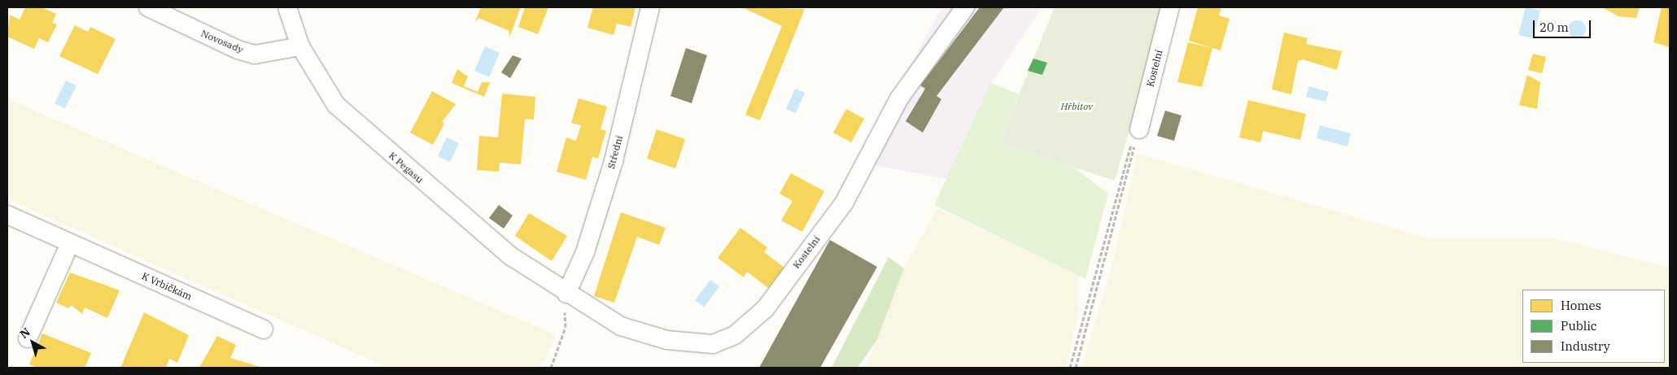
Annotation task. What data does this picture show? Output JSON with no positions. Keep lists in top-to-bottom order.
{
  "streets": {
    "street": [
      "Novosady",
      "Kostelní",
      "Střední",
      "K Pegasu",
      "K Vrbičkám"
    ]
  },
  "crossings": [
    ["Novosady", "K Pegasu"],
    ["Kostelní", "Střední"],
    ["Kostelní", "K Pegasu"],
    ["Střední", "K Pegasu"]
  ],
  "parks": ["Hřbitov"],
  "legend": ["Homes", "Public", "Industry"],
  "scale_bar": "20 m",
  "north": "top left"
}
